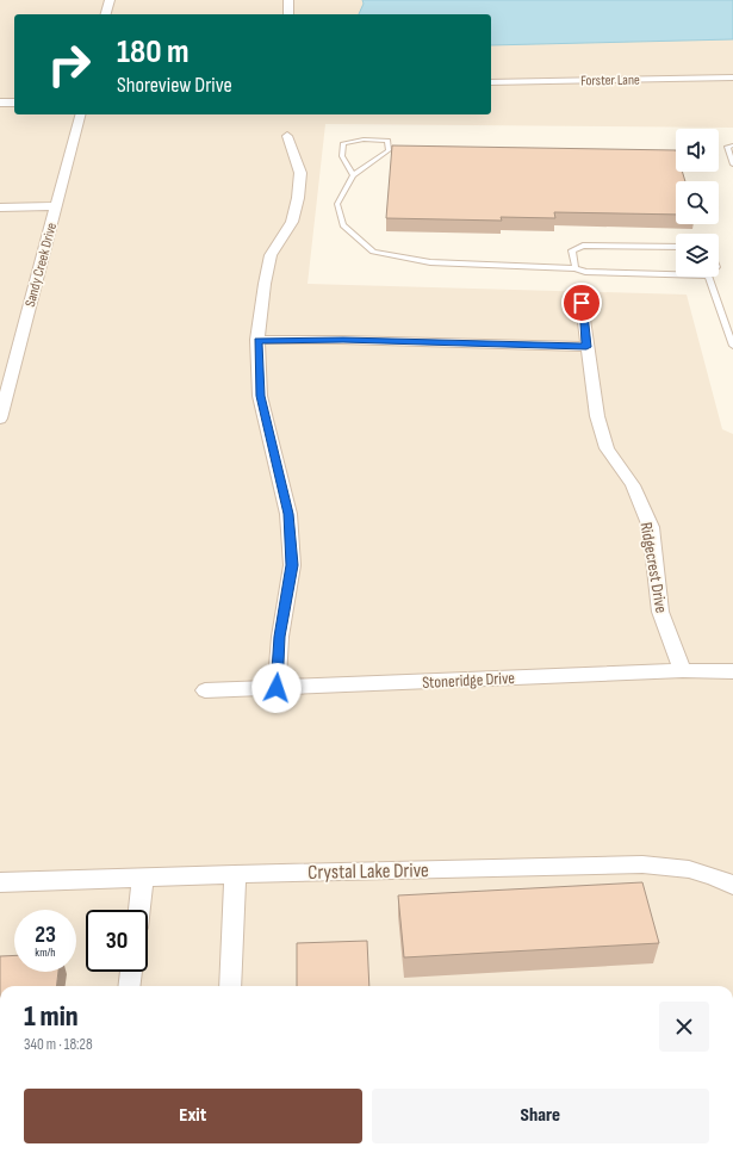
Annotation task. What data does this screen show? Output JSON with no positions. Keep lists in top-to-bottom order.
{
  "streets": {
    "street": [
      "Forster Lane",
      "Sandy Creek Drive",
      "Ridgecrest Drive",
      "Stoneridge Drive",
      "Crystal Lake Drive"
    ]
  },
  "crossings": [
    ["Ridgecrest Drive", "Stoneridge Drive"]
  ],
  "page": {
    "turn": ["180 m", "Shoreview Drive"],
    "speed": "23 km/h",
    "limit": "30",
    "heading": ["1 min", "340 m · 18:28"],
    "buttons": ["Exit", "Share"]
  }
}
